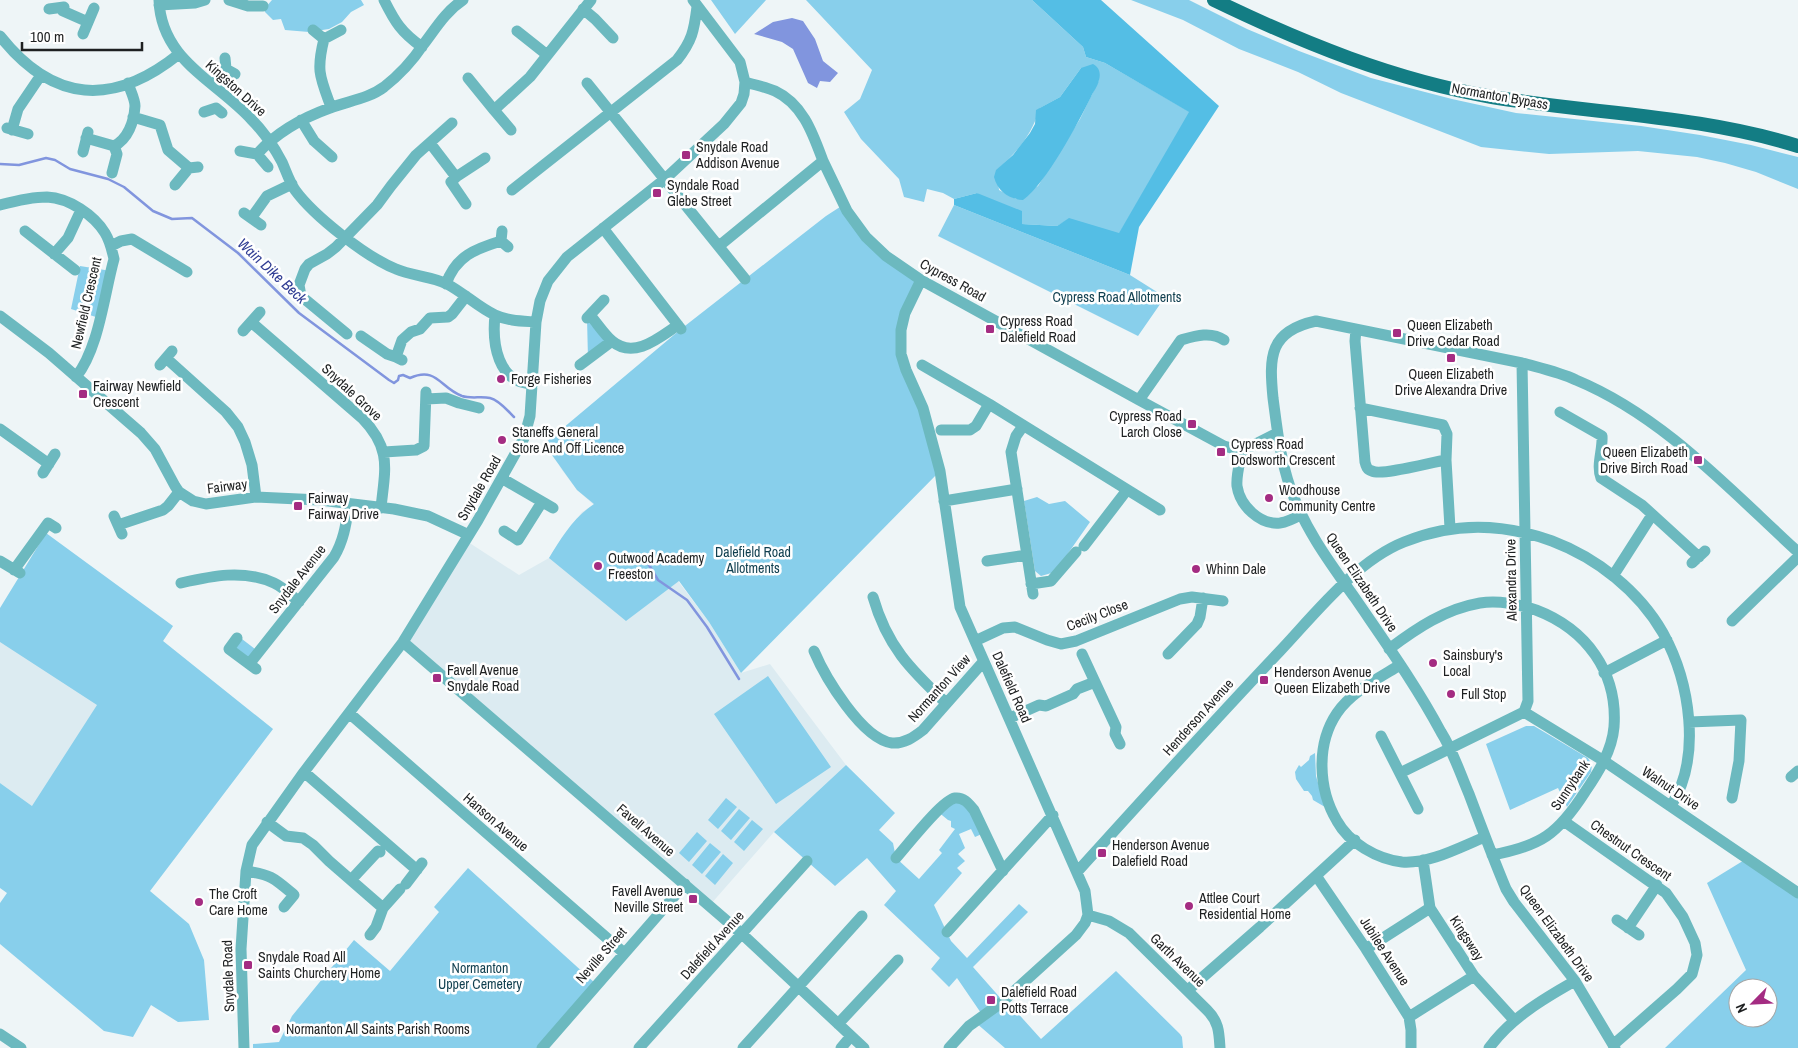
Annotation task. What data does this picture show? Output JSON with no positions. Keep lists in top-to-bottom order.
{
  "streets": {
    "main road": ["Normanton Bypass"],
    "street": [
      "Kingston Drive",
      "Cypress Road",
      "Newfield Crescent",
      "Snydale Grove",
      "Fairway",
      "Snydale Road",
      "Snydale Avenue",
      "Alexandra Drive",
      "Queen Elizabeth Drive",
      "Cecily Close",
      "Dalefield Road",
      "Normanton View",
      "Henderson Avenue",
      "Sunnybank",
      "Walnut Drive",
      "Hanson Avenue",
      "Favell Avenue",
      "Chestnut Crescent",
      "Kingsway",
      "Dalefield Avenue",
      "Jubilee Avenue",
      "Neville Street",
      "Garth Avenue"
    ]
  },
  "crossings": [
    ["Kingston Drive", "Snydale Road"],
    ["Cypress Road", "Snydale Road"],
    ["Cypress Road", "Dalefield Road"],
    ["Snydale Grove", "Fairway"],
    ["Fairway", "Snydale Road"],
    ["Fairway", "Snydale Avenue"],
    ["Snydale Road", "Hanson Avenue"],
    ["Snydale Road", "Favell Avenue"],
    ["Alexandra Drive", "Queen Elizabeth Drive"],
    ["Alexandra Drive", "Henderson Avenue"],
    ["Alexandra Drive", "Sunnybank"],
    ["Alexandra Drive", "Walnut Drive"],
    ["Queen Elizabeth Drive", "Henderson Avenue"],
    ["Queen Elizabeth Drive", "Sunnybank"],
    ["Queen Elizabeth Drive", "Chestnut Crescent"],
    ["Cecily Close", "Dalefield Road"],
    ["Dalefield Road", "Normanton View"],
    ["Dalefield Road", "Henderson Avenue"],
    ["Dalefield Road", "Garth Avenue"],
    ["Henderson Avenue", "Walnut Drive"],
    ["Sunnybank", "Walnut Drive"],
    ["Sunnybank", "Chestnut Crescent"],
    ["Hanson Avenue", "Neville Street"],
    ["Favell Avenue", "Dalefield Avenue"],
    ["Favell Avenue", "Neville Street"]
  ],
  "water": ["Wain Dike Beck"],
  "parks": ["Cypress Road Allotments", "Dalefield Road Allotments", "Normanton Upper Cemetery"],
  "places": {
    "transit": [
      "Snydale Road Addison Avenue",
      "Syndale Road Glebe Street",
      "Cypress Road Dalefield Road",
      "Queen Elizabeth Drive Cedar Road",
      "Queen Elizabeth Drive Alexandra Drive",
      "Fairway Newfield Crescent",
      "Cypress Road Larch Close",
      "Cypress Road Dodsworth Crescent",
      "Queen Elizabeth Drive Birch Road",
      "Fairway Fairway Drive",
      "Favell Avenue Snydale Road",
      "Henderson Avenue Queen Elizabeth Drive",
      "Henderson Avenue Dalefield Road",
      "Favell Avenue Neville Street",
      "Snydale Road All Saints Churchery Home",
      "Dalefield Road Potts Terrace"
    ],
    "other": [
      "Forge Fisheries",
      "Staneffs General Store And Off Licence",
      "Woodhouse Community Centre",
      "Outwood Academy Freeston",
      "Whinn Dale",
      "Sainsbury's Local",
      "Full Stop",
      "The Croft Care Home",
      "Attlee Court Residential Home",
      "Normanton All Saints Parish Rooms"
    ]
  },
  "scale_bar": "100 m",
  "north": "bottom left"
}
